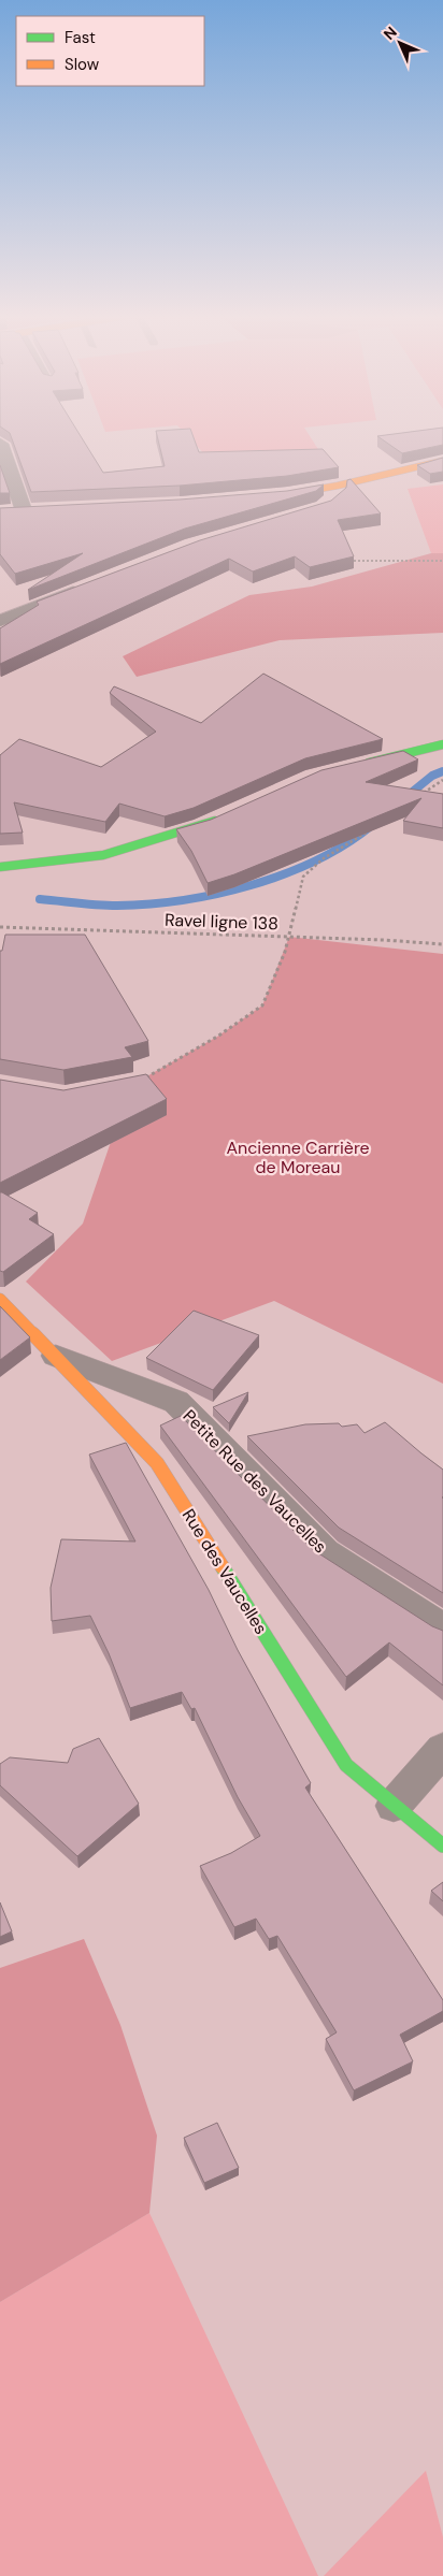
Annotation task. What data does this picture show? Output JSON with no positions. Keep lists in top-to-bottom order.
{
  "streets": {
    "street": ["Petite Rue des Vaucelles", "Rue des Vaucelles"],
    "path": ["Ravel ligne 138"]
  },
  "crossings": [
    ["Petite Rue des Vaucelles", "Rue des Vaucelles"]
  ],
  "parks": ["Ancienne Carrière de Moreau"],
  "legend": ["Fast", "Slow"],
  "north": "top left"
}
